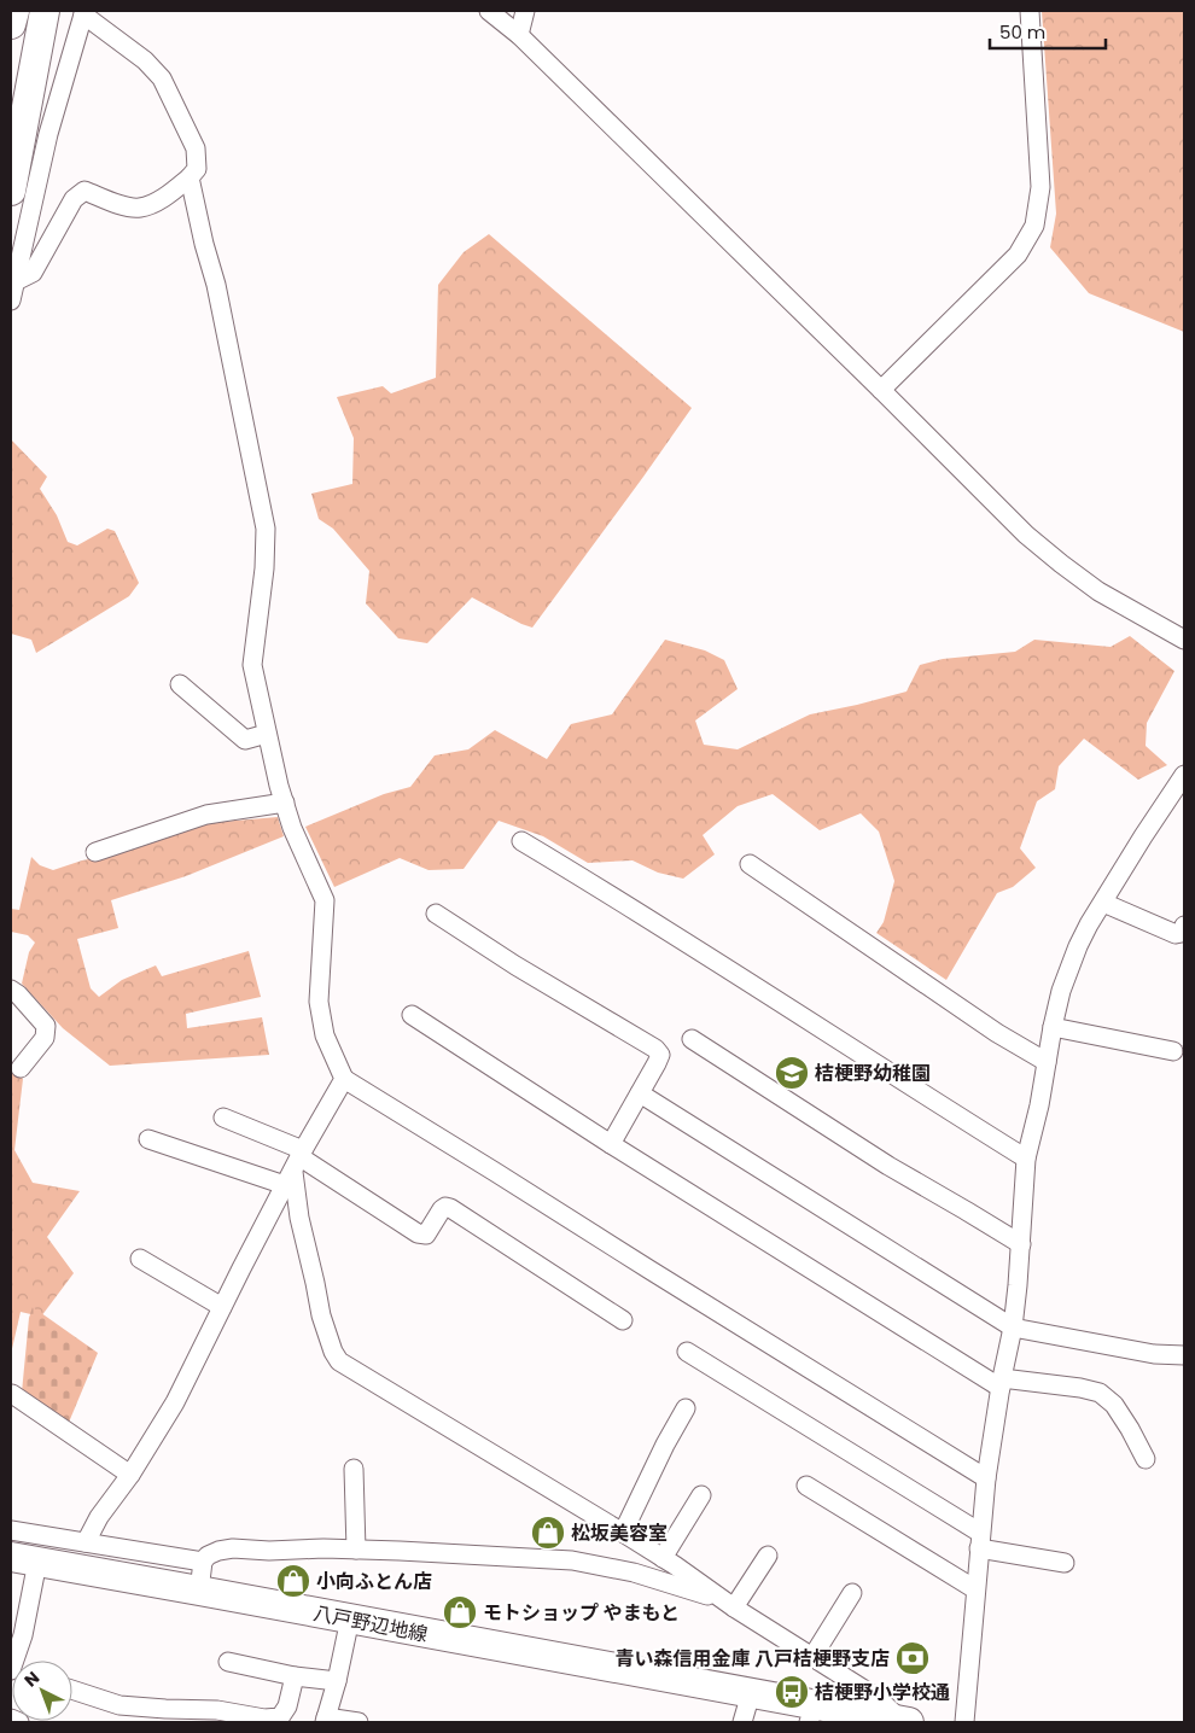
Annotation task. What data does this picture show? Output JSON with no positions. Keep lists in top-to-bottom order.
{
  "streets": {
    "main road": ["八戸野辺地線"]
  },
  "places": {
    "school or university": ["桔梗野幼稚園"],
    "shop": ["松坂美容室", "小向ふとん店", "モトショップ やまもと"],
    "bank": ["青い森信用金庫 八戸桔梗野支店"],
    "bus stop": ["桔梗野小学校通"]
  },
  "scale_bar": "50 m",
  "north": "top left"
}
